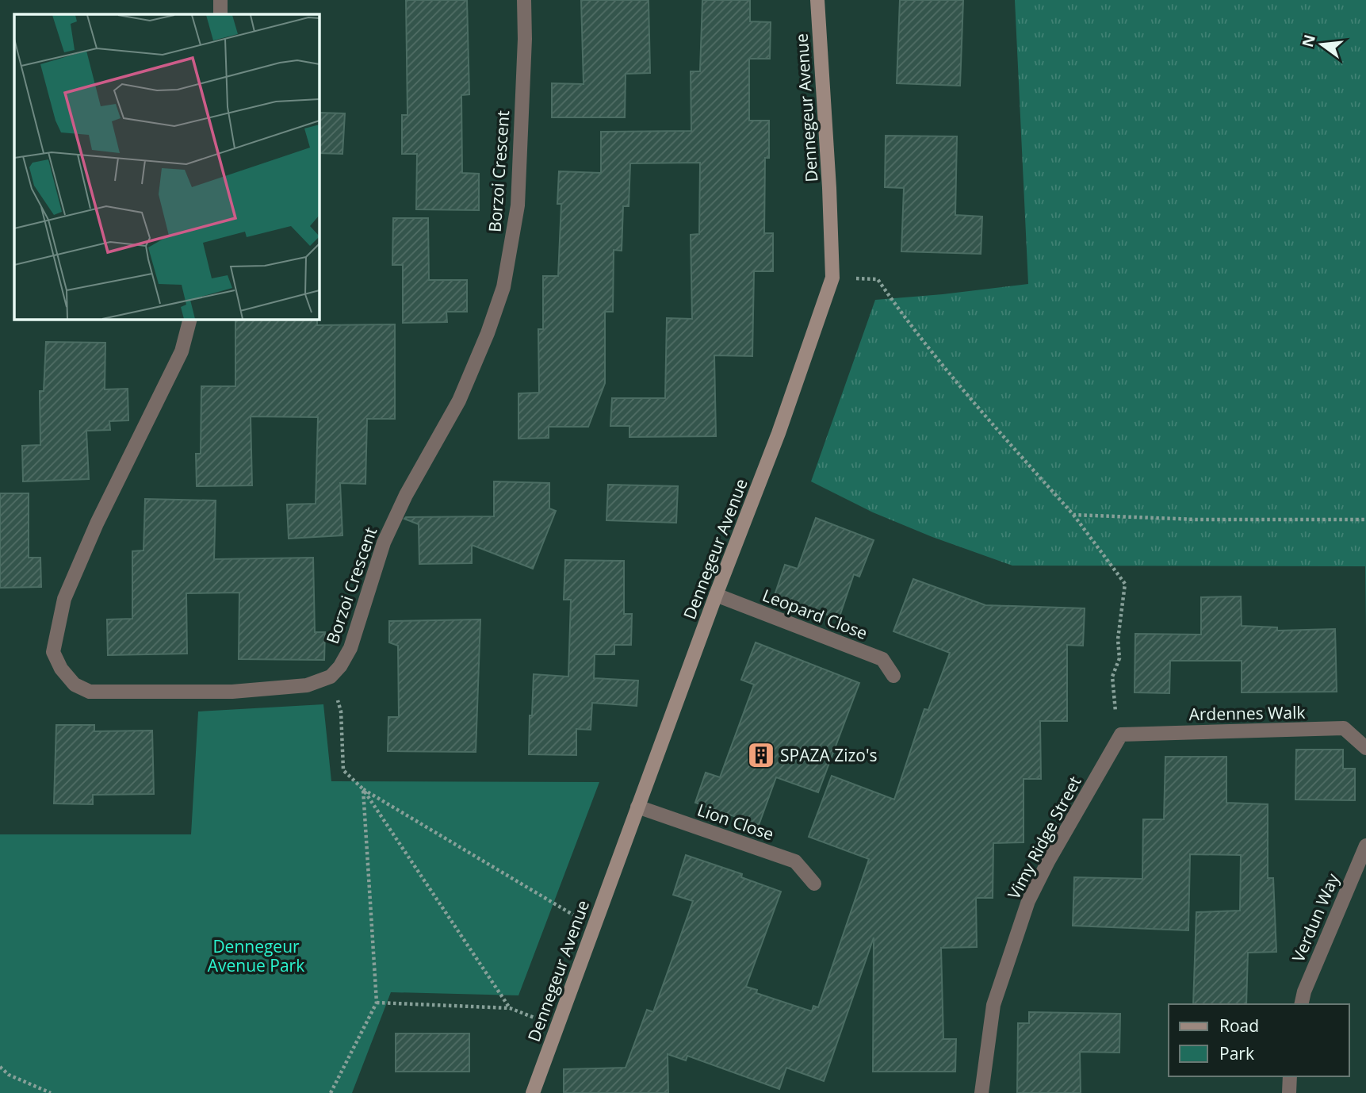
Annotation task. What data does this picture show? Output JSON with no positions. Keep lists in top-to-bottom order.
{
  "streets": {
    "street": [
      "Dennegeur Avenue",
      "Borzoi Crescent",
      "Leopard Close",
      "Ardennes Walk",
      "Lion Close",
      "Vimy Ridge Street",
      "Verdun Way"
    ]
  },
  "crossings": [
    ["Dennegeur Avenue", "Leopard Close"],
    ["Dennegeur Avenue", "Lion Close"],
    ["Ardennes Walk", "Vimy Ridge Street"]
  ],
  "parks": ["Dennegeur Avenue Park"],
  "places": {
    "building": ["SPAZA Zizo's"]
  },
  "legend": ["Road", "Park"],
  "north": "left"
}
